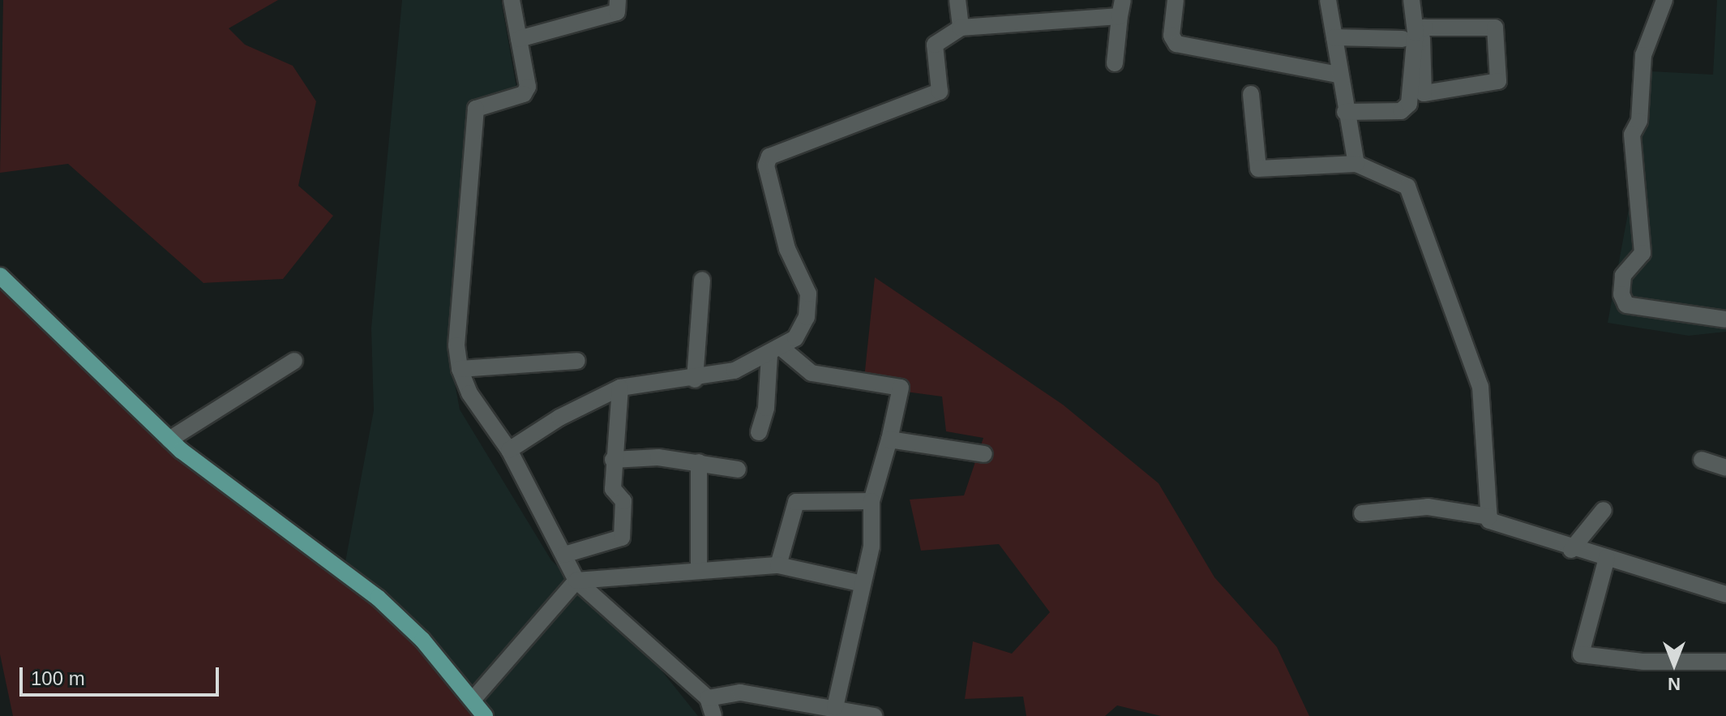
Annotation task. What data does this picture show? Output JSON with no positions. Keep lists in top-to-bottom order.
{
  "scale_bar": "100 m",
  "north": "bottom"
}
